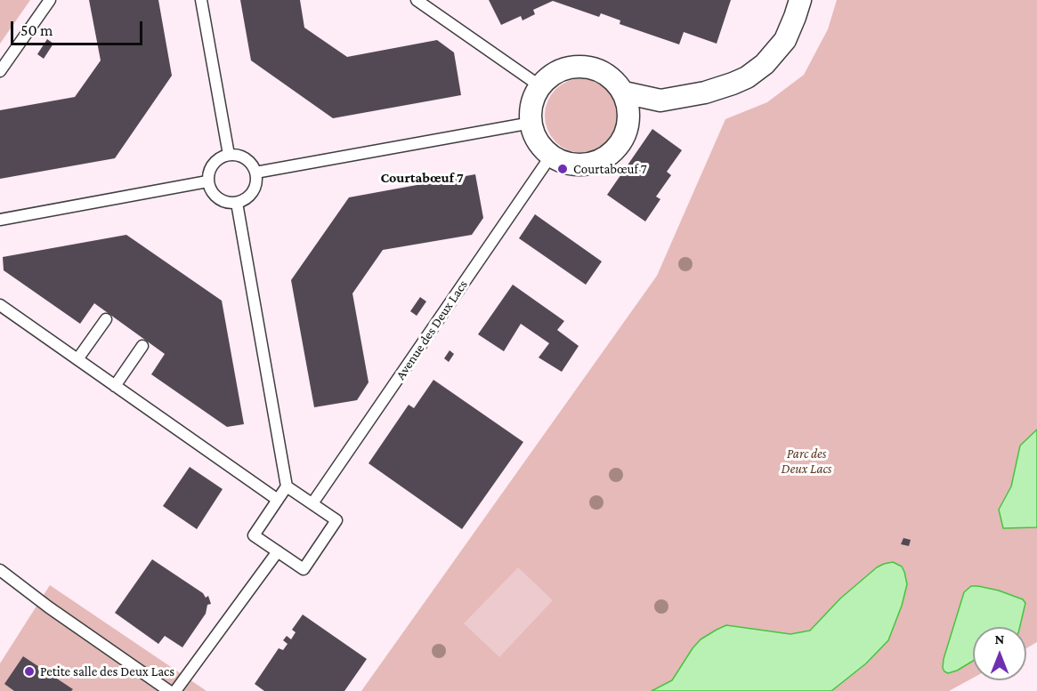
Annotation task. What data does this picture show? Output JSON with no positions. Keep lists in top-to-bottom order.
{
  "streets": {
    "lane": ["Avenue des Deux Lacs"]
  },
  "districts": ["Courtabœuf 7"],
  "parks": ["Parc des Deux Lacs"],
  "places": ["Courtabœuf 7", "Petite salle des Deux Lacs"],
  "scale_bar": "50 m",
  "north": "top"
}
